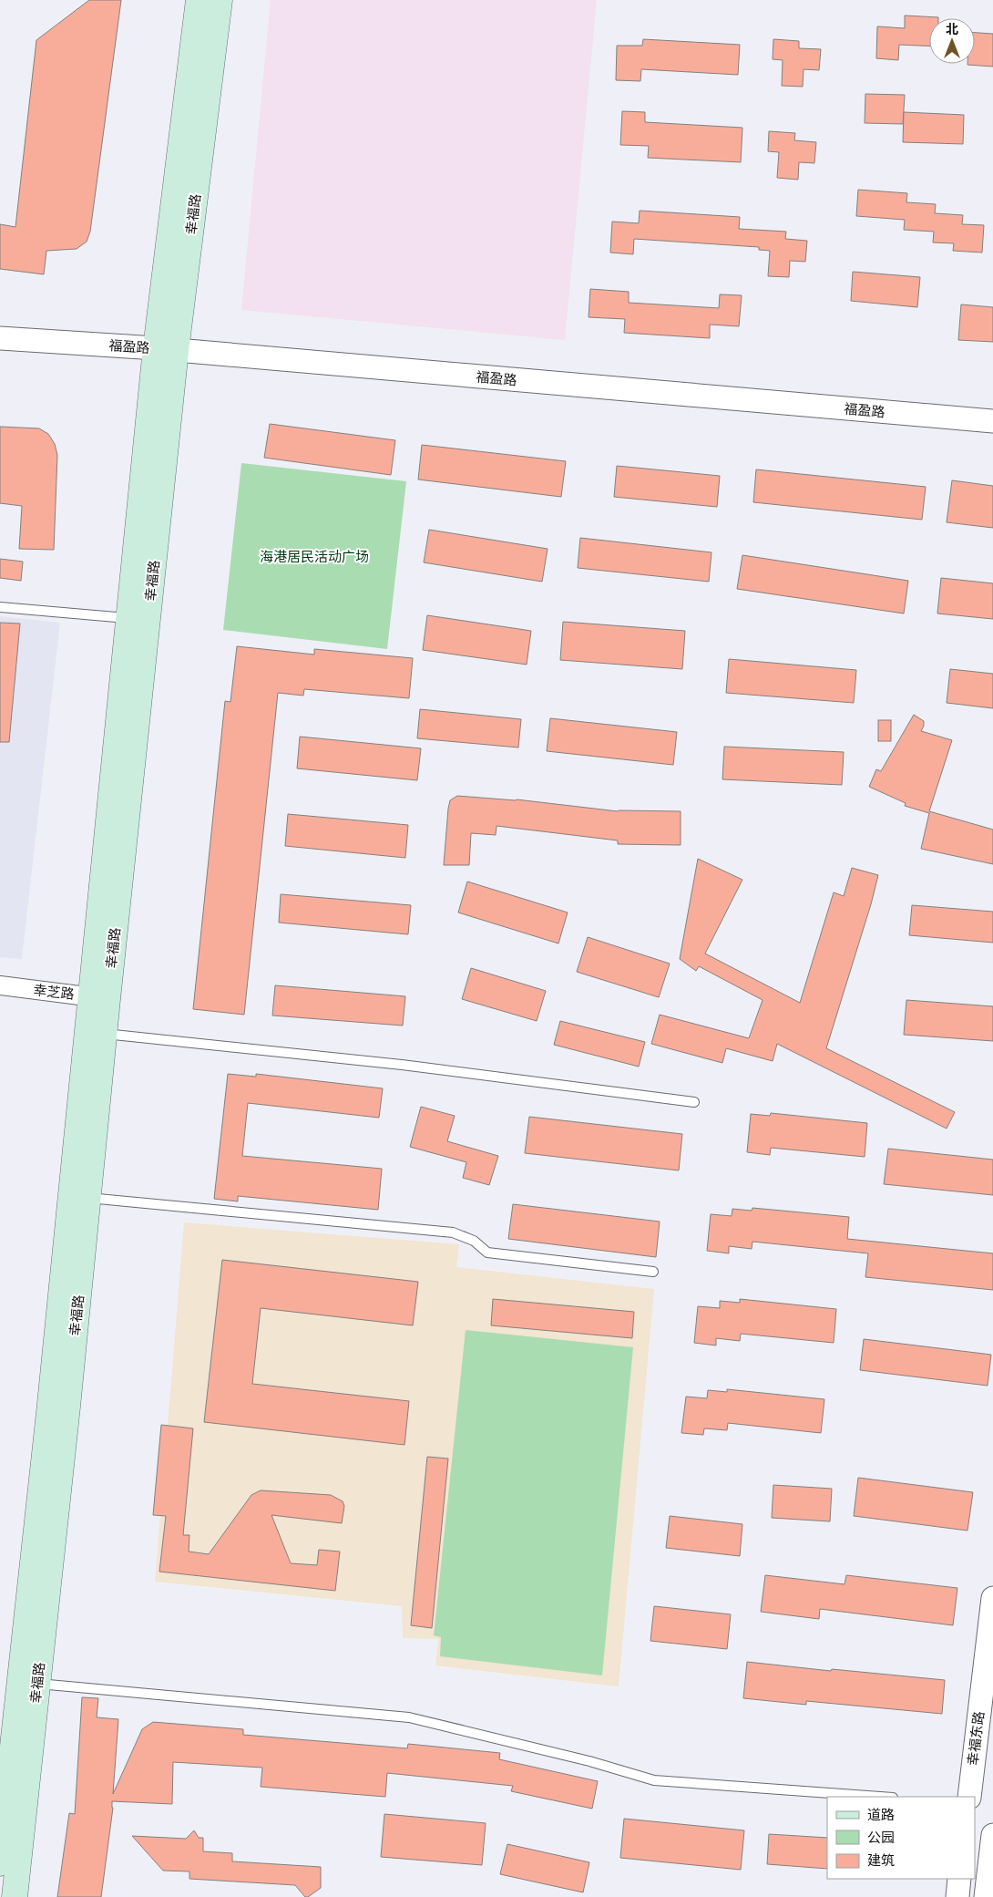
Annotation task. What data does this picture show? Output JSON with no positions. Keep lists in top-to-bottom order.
{
  "streets": {
    "main road": ["幸福路"],
    "street": ["福盈路", "幸芝路", "幸福东路"]
  },
  "crossings": [
    ["幸福路", "福盈路"],
    ["幸福路", "幸芝路"]
  ],
  "parks": ["海港居民活动广场"],
  "legend": ["道路", "公园", "建筑"],
  "north": "top"
}
